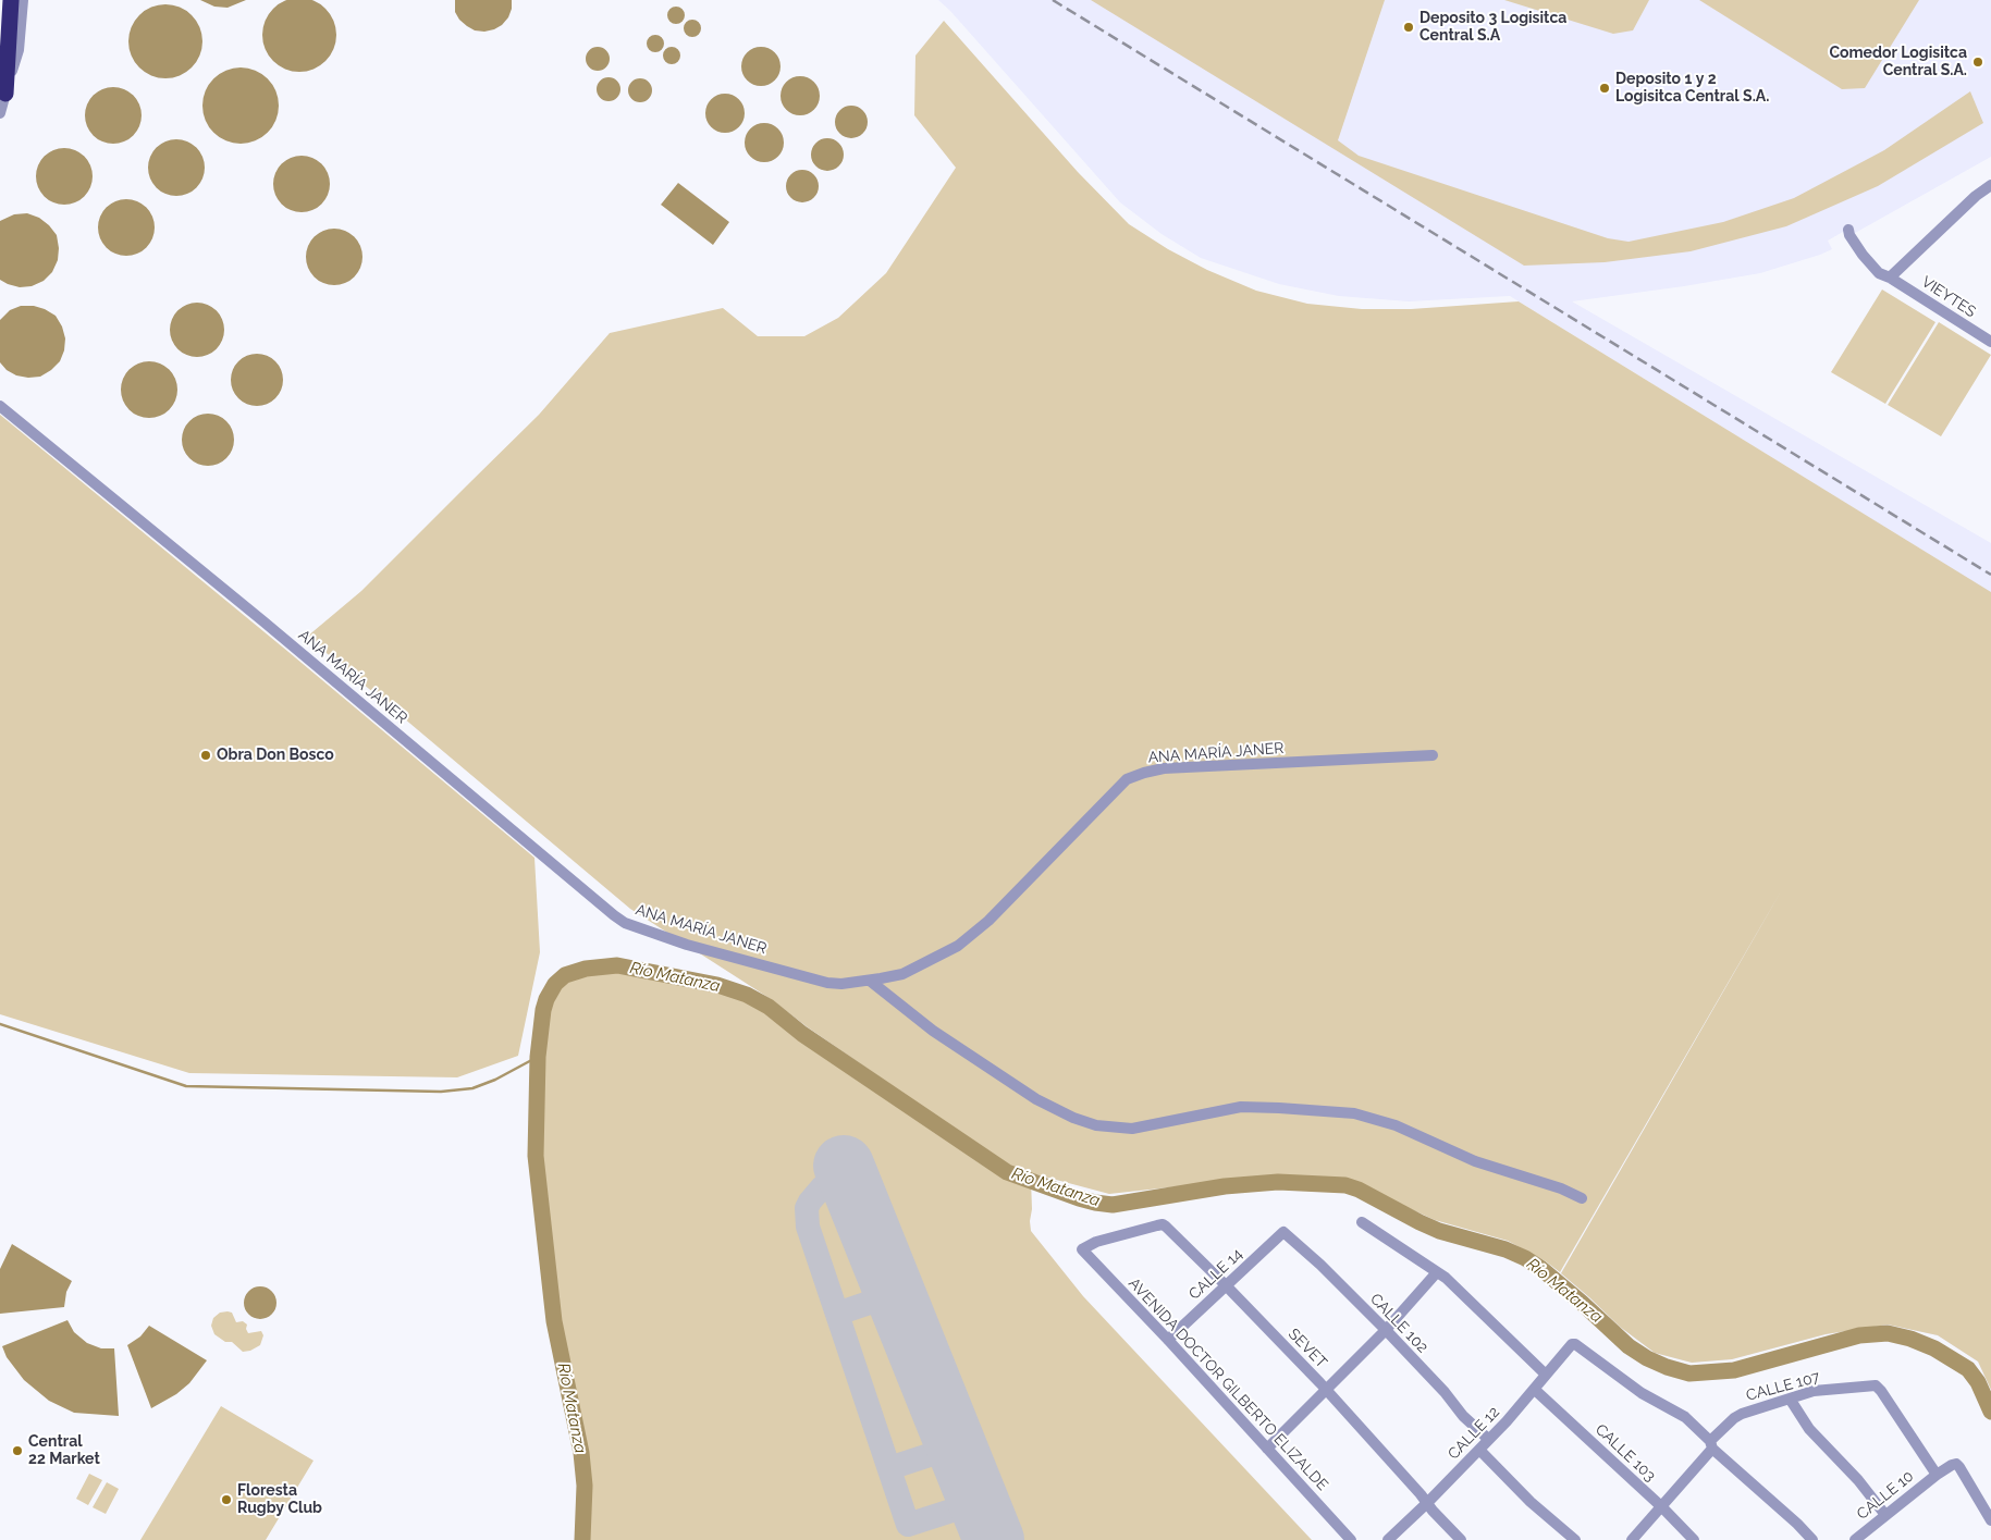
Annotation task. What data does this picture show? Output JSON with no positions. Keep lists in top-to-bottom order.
{
  "streets": {
    "street": [
      "VIEYTES",
      "ANA MARÍA JANER",
      "CALLE 14",
      "CALLE 102",
      "SEVET",
      "AVENIDA DOCTOR GILBERTO ELIZALDE",
      "CALLE 107",
      "CALLE 12",
      "CALLE 103",
      "CALLE 10"
    ]
  },
  "crossings": [
    ["CALLE 14", "CALLE 102"],
    ["CALLE 14", "SEVET"],
    ["CALLE 14", "AVENIDA DOCTOR GILBERTO ELIZALDE"],
    ["CALLE 102", "CALLE 12"],
    ["SEVET", "AVENIDA DOCTOR GILBERTO ELIZALDE"],
    ["SEVET", "CALLE 12"],
    ["CALLE 107", "CALLE 12"],
    ["CALLE 107", "CALLE 103"],
    ["CALLE 107", "CALLE 10"],
    ["CALLE 12", "CALLE 103"]
  ],
  "water": ["Río Matanza"],
  "places": [
    "Deposito 3 Logisitca Central S.A",
    "Comedor Logisitca Central S.A.",
    "Deposito 1 y 2 Logisitca Central S.A.",
    "Obra Don Bosco",
    "Central 22 Market",
    "Floresta Rugby Club"
  ]
}
